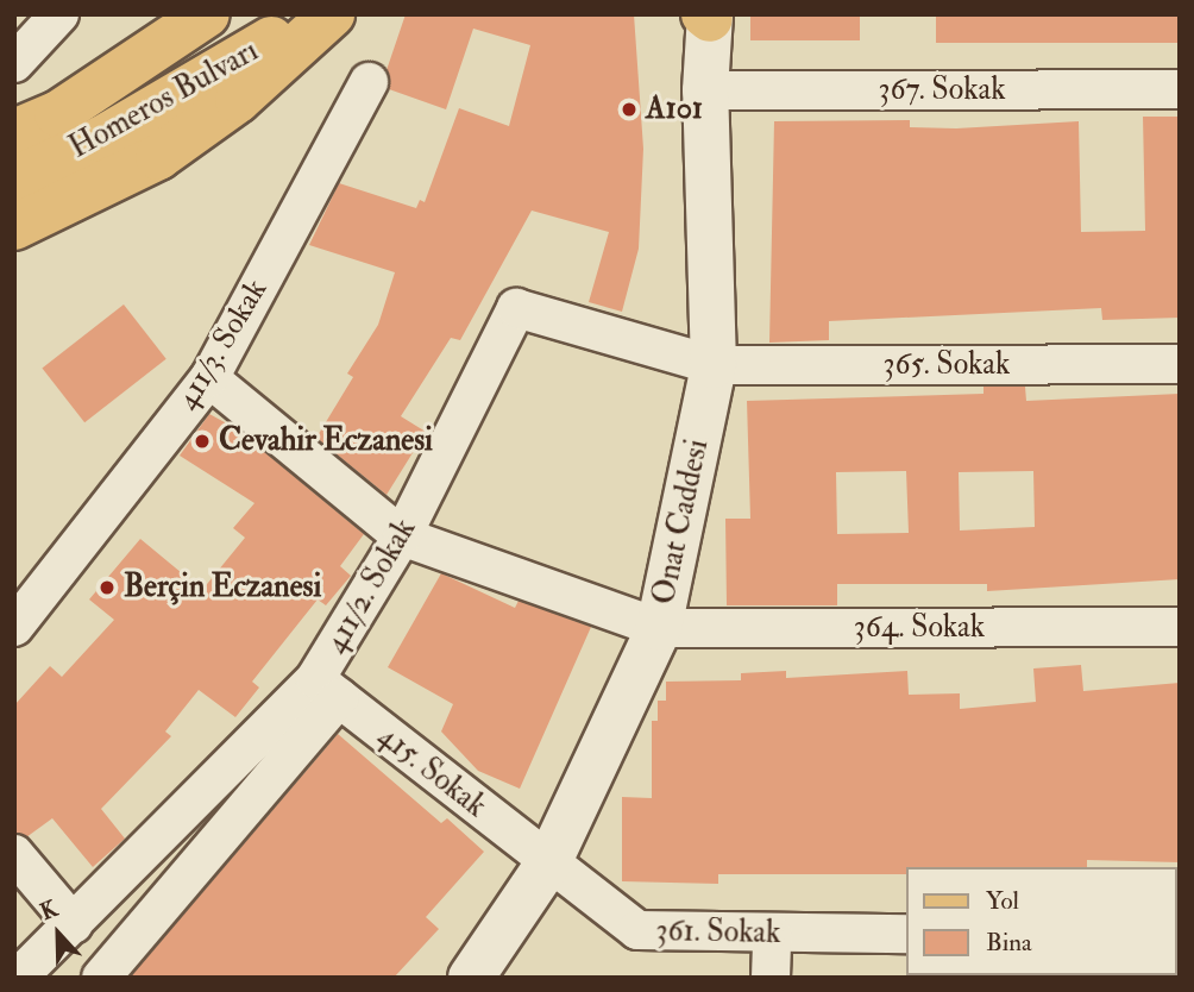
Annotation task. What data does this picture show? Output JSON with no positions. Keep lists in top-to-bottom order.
{
  "streets": {
    "main road": ["Homeros Bulvarı", "Onat Caddesi"],
    "street": [
      "367. Sokak",
      "411/3. Sokak",
      "365. Sokak",
      "411/2. Sokak",
      "364. Sokak",
      "415. Sokak",
      "361. Sokak"
    ]
  },
  "crossings": [
    ["367. Sokak", "Onat Caddesi"],
    ["411/3. Sokak", "364. Sokak"],
    ["365. Sokak", "Onat Caddesi"],
    ["365. Sokak", "411/2. Sokak"],
    ["Onat Caddesi", "411/2. Sokak"],
    ["Onat Caddesi", "364. Sokak"],
    ["Onat Caddesi", "415. Sokak"],
    ["Onat Caddesi", "361. Sokak"],
    ["411/2. Sokak", "364. Sokak"],
    ["411/2. Sokak", "415. Sokak"],
    ["415. Sokak", "361. Sokak"]
  ],
  "places": ["A101", "Cevahir Eczanesi", "Berçin Eczanesi"],
  "legend": ["Yol", "Bina"],
  "north": "top"
}
